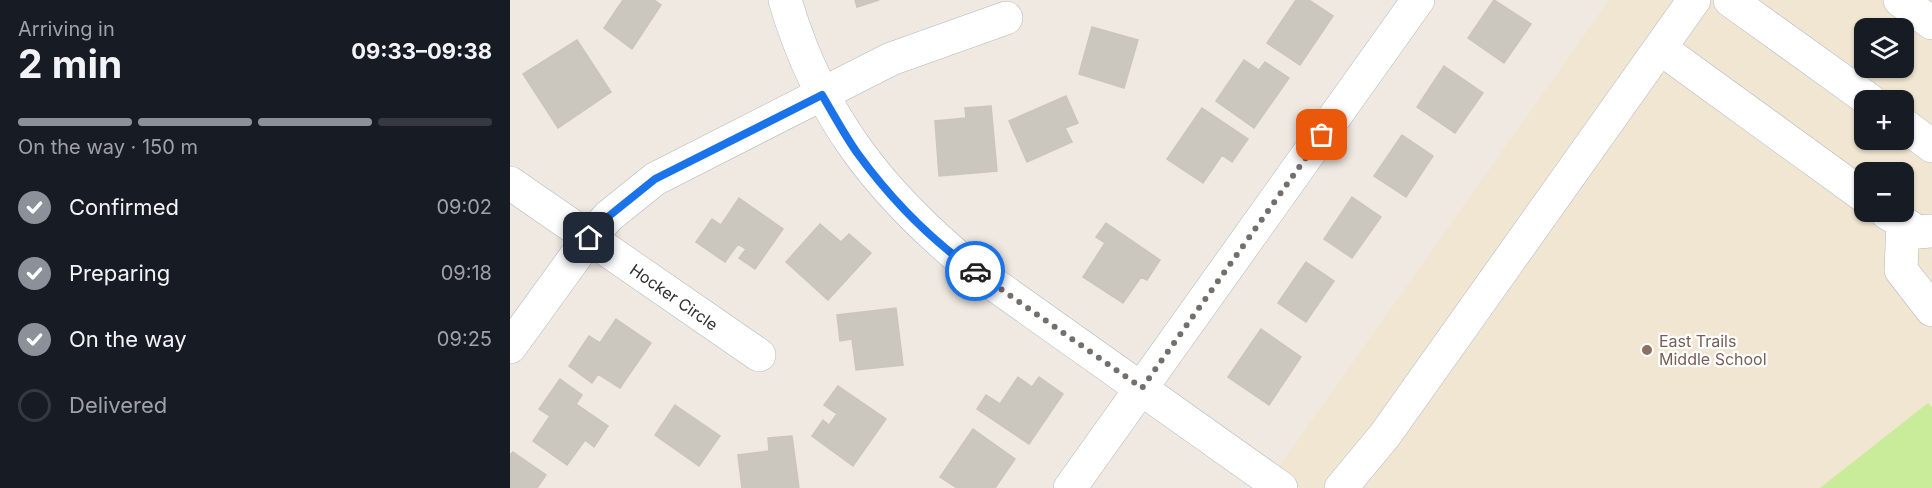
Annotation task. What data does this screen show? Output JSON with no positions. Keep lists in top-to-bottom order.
{
  "streets": {
    "street": ["Hocker Circle"]
  },
  "places": ["East Trails Middle School"],
  "page": {
    "heading": ["2 min", "Arriving in", "09:33–09:38"],
    "map_buttons": ["+", "−"],
    "bar": "On the way · 150 m",
    "list": [
      ["Confirmed", "09:02"],
      ["Preparing", "09:18"],
      ["On the way", "09:25"],
      "Delivered"
    ]
  }
}
